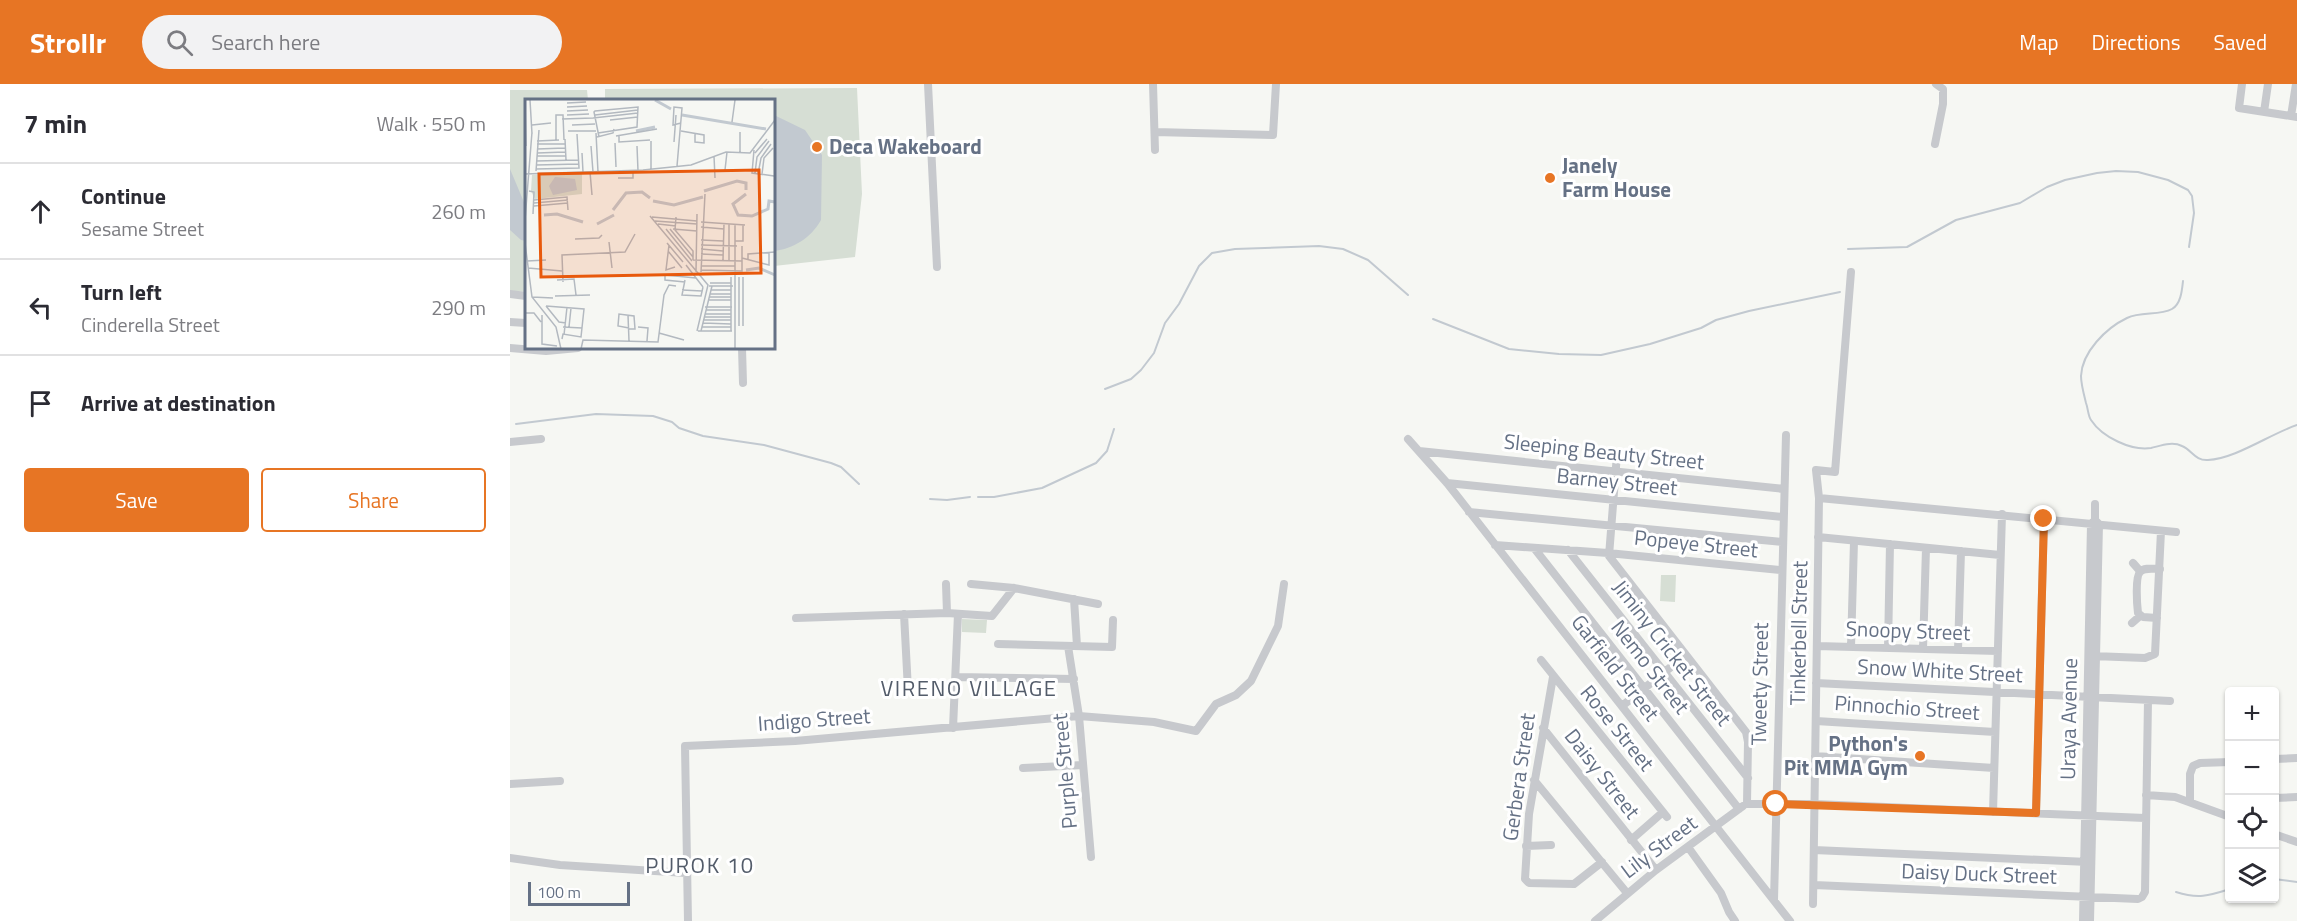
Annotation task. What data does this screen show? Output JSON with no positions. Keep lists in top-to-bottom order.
{
  "streets": {
    "street": [
      "Sleeping Beauty Street",
      "Barney Street",
      "Popeye Street",
      "Snoopy Street",
      "Tinkerbell Street",
      "Jiminy Cricket Street",
      "Nemo Street",
      "Garfield Street",
      "Snow White Street",
      "Tweety Street",
      "Pinnochio Street",
      "Uraya Avenue",
      "Indigo Street",
      "Rose Street",
      "Purple Street",
      "Daisy Street",
      "Gerbera Street",
      "Lily Street",
      "Daisy Duck Street"
    ]
  },
  "crossings": [
    ["Sleeping Beauty Street", "Garfield Street"],
    ["Sleeping Beauty Street", "Tweety Street"],
    ["Barney Street", "Garfield Street"],
    ["Barney Street", "Tweety Street"],
    ["Popeye Street", "Jiminy Cricket Street"],
    ["Popeye Street", "Nemo Street"],
    ["Popeye Street", "Garfield Street"],
    ["Popeye Street", "Tweety Street"],
    ["Snoopy Street", "Tinkerbell Street"],
    ["Tinkerbell Street", "Snow White Street"],
    ["Tinkerbell Street", "Pinnochio Street"],
    ["Tinkerbell Street", "Daisy Duck Street"],
    ["Nemo Street", "Lily Street"],
    ["Garfield Street", "Tweety Street"],
    ["Garfield Street", "Lily Street"],
    ["Snow White Street", "Uraya Avenue"],
    ["Uraya Avenue", "Daisy Duck Street"],
    ["Indigo Street", "Purple Street"],
    ["Rose Street", "Daisy Street"],
    ["Rose Street", "Gerbera Street"],
    ["Daisy Street", "Gerbera Street"],
    ["Daisy Street", "Lily Street"]
  ],
  "districts": ["VIRENO VILLAGE", "PUROK 10"],
  "places": ["Deca Wakeboard", "Janely Farm House", "Python's Pit MMA Gym"],
  "scale_bar": "100 m",
  "page": {
    "header": "Strollr",
    "search": "Search here",
    "nav": ["Map", "Directions", "Saved"],
    "heading": ["7 min", "Walk · 550 m"],
    "list": [
      ["Continue", "Sesame Street", "260 m"],
      ["Turn left", "Cinderella Street", "290 m"],
      "Arrive at destination"
    ],
    "buttons": ["Save", "Share"],
    "map_buttons": ["+", "−"],
    "scale": "100 m"
  }
}
